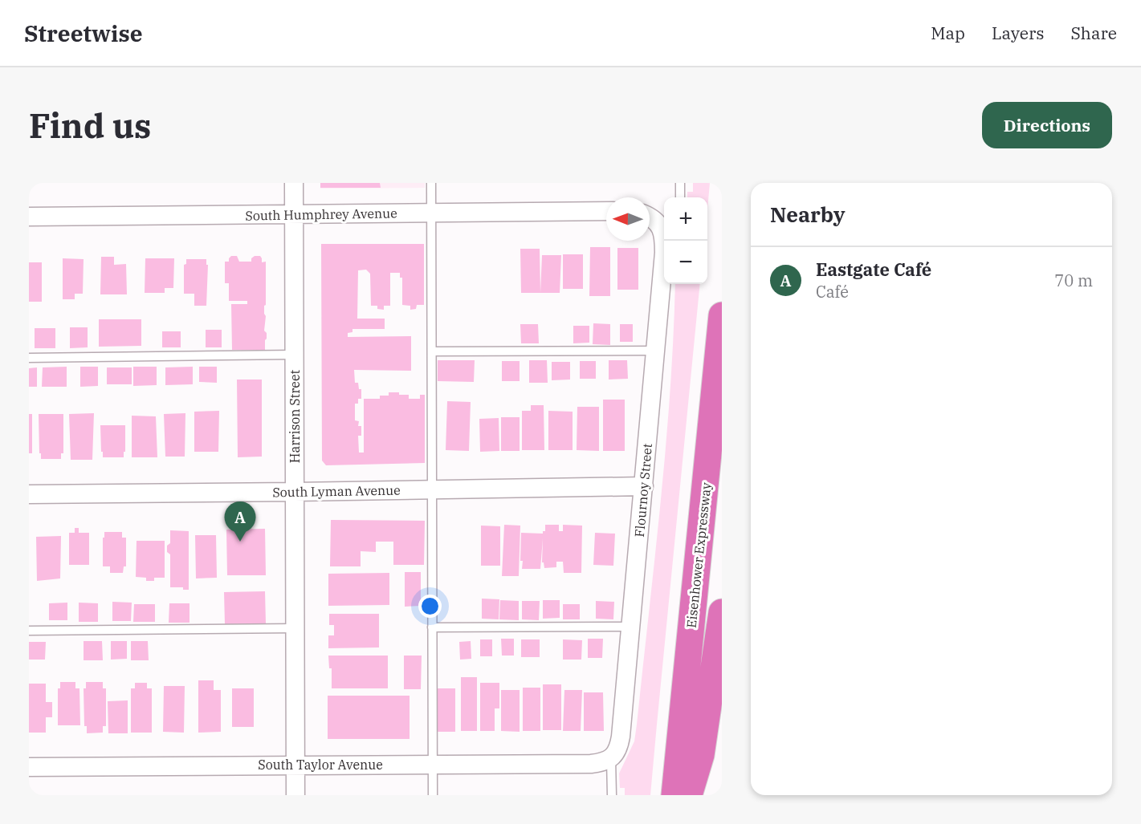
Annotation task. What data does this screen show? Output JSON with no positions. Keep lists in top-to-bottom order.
{
  "streets": {
    "highway": ["Eisenhower Expressway"],
    "street": [
      "South Humphrey Avenue",
      "Harrison Street",
      "Flournoy Street",
      "South Lyman Avenue",
      "South Taylor Avenue"
    ]
  },
  "crossings": [
    ["South Humphrey Avenue", "Harrison Street"],
    ["Harrison Street", "South Lyman Avenue"],
    ["Harrison Street", "South Taylor Avenue"],
    ["Flournoy Street", "South Lyman Avenue"],
    ["Flournoy Street", "South Taylor Avenue"]
  ],
  "north": "left",
  "page": {
    "header": "Streetwise",
    "nav": ["Map", "Layers", "Share"],
    "buttons": "Directions",
    "title": "Find us",
    "heading": "Nearby",
    "map_buttons": ["+", "−"],
    "list": [
      {
        "mark": "A",
        "name": "Eastgate Café",
        "note": "Café",
        "value": "70 m"
      }
    ],
    "pins": "A"
  }
}
